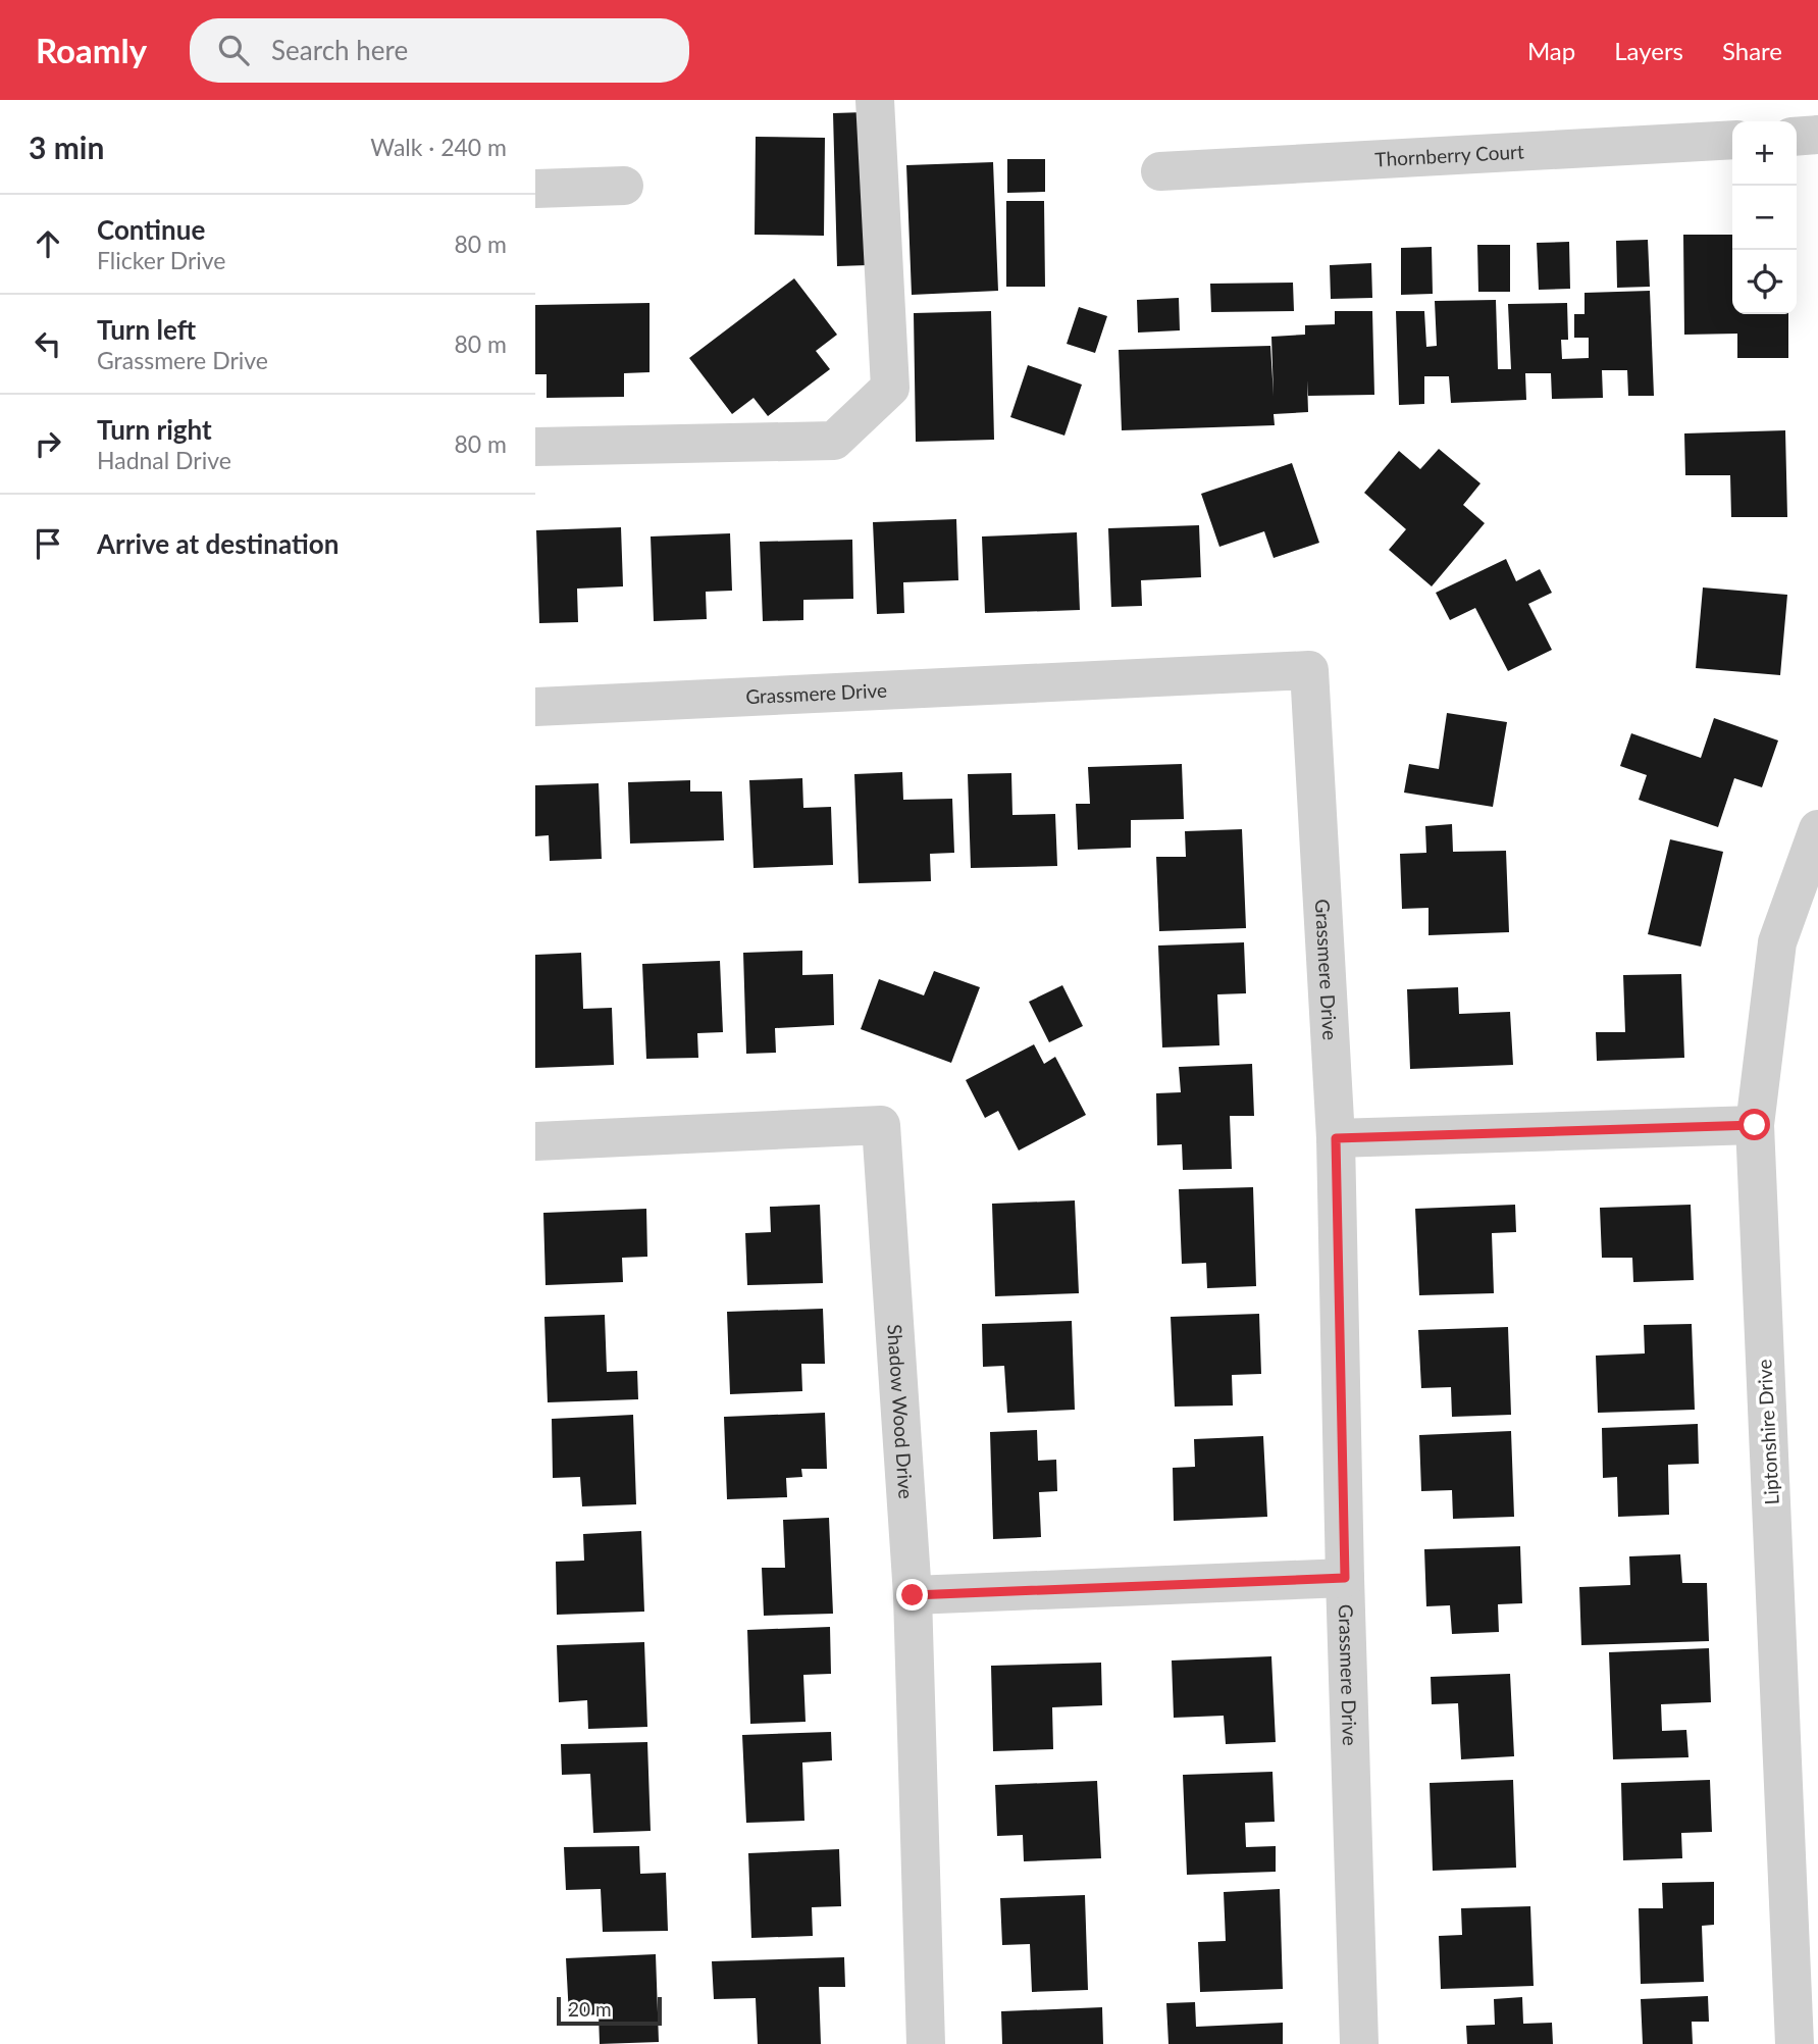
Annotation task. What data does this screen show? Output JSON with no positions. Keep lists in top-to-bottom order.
{
  "streets": {
    "street": [
      "Thornberry Court",
      "Grassmere Drive",
      "Shadow Wood Drive",
      "Liptonshire Drive"
    ]
  },
  "scale_bar": "20 m",
  "page": {
    "header": "Roamly",
    "search": "Search here",
    "nav": ["Map", "Layers", "Share"],
    "heading": ["3 min", "Walk · 240 m"],
    "map_buttons": ["+", "−"],
    "list": [
      ["Continue", "Flicker Drive", "80 m"],
      ["Turn left", "Grassmere Drive", "80 m"],
      ["Turn right", "Hadnal Drive", "80 m"],
      "Arrive at destination"
    ],
    "scale": "20 m"
  }
}
